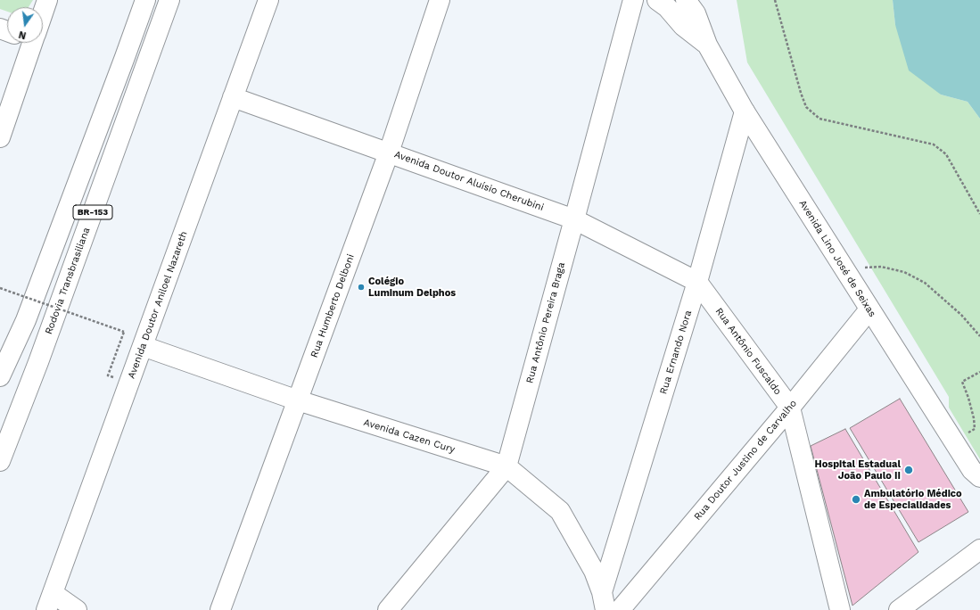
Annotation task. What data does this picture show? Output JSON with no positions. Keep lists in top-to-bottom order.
{
  "streets": {
    "main road": [
      "Avenida Doutor Aluísio Cherubini",
      "BR-153",
      "Avenida Lino José de Seixas",
      "Rodovia Transbrasiliana",
      "Avenida Doutor Aniloel Nazareth",
      "Rua Humberto Delboni",
      "Rua Antônio Pereira Braga",
      "Rua Antônio Fuscaldo",
      "Rua Ernando Nora",
      "Avenida Cazen Cury",
      "Rua Doutor Justino de Carvalho"
    ]
  },
  "crossings": [
    ["Avenida Doutor Aluísio Cherubini", "Avenida Doutor Aniloel Nazareth"],
    ["Avenida Doutor Aluísio Cherubini", "Rua Humberto Delboni"],
    ["Avenida Doutor Aluísio Cherubini", "Rua Antônio Pereira Braga"],
    ["Avenida Doutor Aluísio Cherubini", "Rua Antônio Fuscaldo"],
    ["Avenida Doutor Aluísio Cherubini", "Rua Ernando Nora"],
    ["Avenida Lino José de Seixas", "Rua Ernando Nora"],
    ["Avenida Lino José de Seixas", "Rua Doutor Justino de Carvalho"],
    ["Avenida Doutor Aniloel Nazareth", "Avenida Cazen Cury"],
    ["Rua Humberto Delboni", "Avenida Cazen Cury"],
    ["Rua Antônio Pereira Braga", "Avenida Cazen Cury"],
    ["Rua Antônio Fuscaldo", "Rua Ernando Nora"],
    ["Rua Antônio Fuscaldo", "Rua Doutor Justino de Carvalho"],
    ["Rua Ernando Nora", "Avenida Cazen Cury"]
  ],
  "places": ["Colégio Luminum Delphos", "Hospital Estadual João Paulo II", "Ambulatório Médico de Especialidades"],
  "north": "bottom"
}
